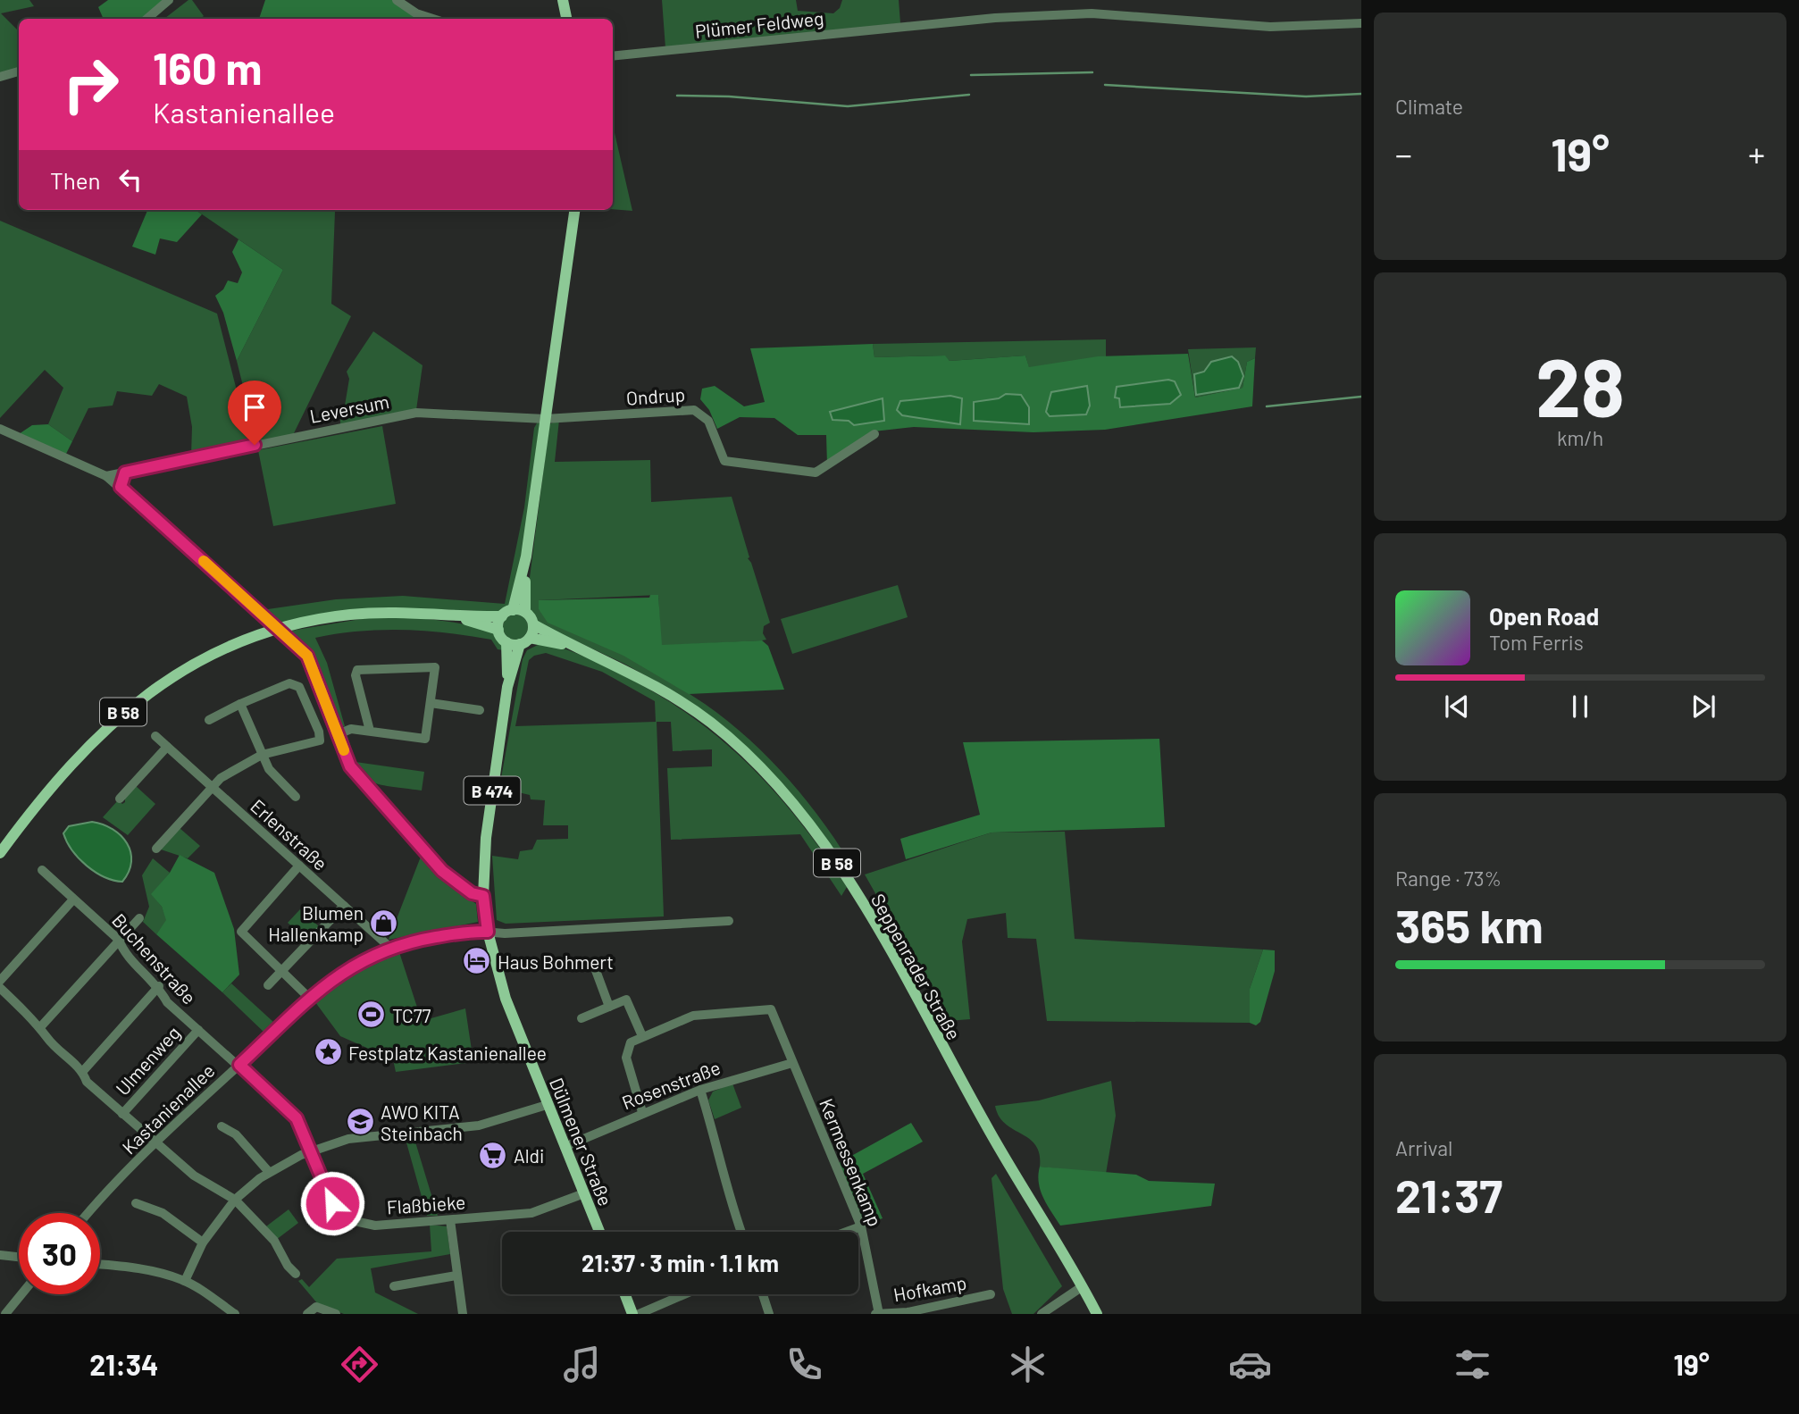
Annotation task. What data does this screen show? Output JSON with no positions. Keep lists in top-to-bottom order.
{
  "streets": {
    "main road": [
      "B 58",
      "B 474",
      "Seppenrader Straße",
      "Dülmener Straße"
    ],
    "street": [
      "Plümer Feldweg",
      "Ondrup",
      "Leversum",
      "Erlenstraße",
      "Buchenstraße",
      "Ulmenweg",
      "Rosenstraße",
      "Kastanienallee",
      "Kermessenkamp",
      "Flaßbieke",
      "Hofkamp"
    ]
  },
  "crossings": [
    ["Ondrup", "Leversum"],
    ["B 58", "Seppenrader Straße"],
    ["B 58", "Dülmener Straße"],
    ["Erlenstraße", "Kastanienallee"],
    ["Buchenstraße", "Ulmenweg"],
    ["Buchenstraße", "Kastanienallee"],
    ["Buchenstraße", "Flaßbieke"],
    ["Seppenrader Straße", "Dülmener Straße"],
    ["Rosenstraße", "Dülmener Straße"],
    ["Rosenstraße", "Kermessenkamp"],
    ["Kastanienallee", "Dülmener Straße"],
    ["Kastanienallee", "Flaßbieke"],
    ["Dülmener Straße", "Flaßbieke"],
    ["Kermessenkamp", "Hofkamp"]
  ],
  "places": {
    "shop": ["Blumen Hallenkamp"],
    "hotel": ["Haus Bohmert"],
    "sports": ["TC77"],
    "place": ["Festplatz Kastanienallee"],
    "school or university": ["AWO KITA Steinbach"],
    "supermarket": ["Aldi"]
  },
  "page": {
    "tile": [
      "Climate",
      ["28", "km/h"],
      ["Range · 73%", "365 km"],
      ["Arrival", "21:37"]
    ],
    "turn": ["160 m", "Kastanienallee"],
    "heat": ["−", "19°", "+"],
    "then": "Then",
    "song": ["Open Road", "Tom Ferris"],
    "limit": "30",
    "trip": "21:37 · 3 min · 1.1 km",
    "tabs": ["21:34", "19°"]
  }
}
